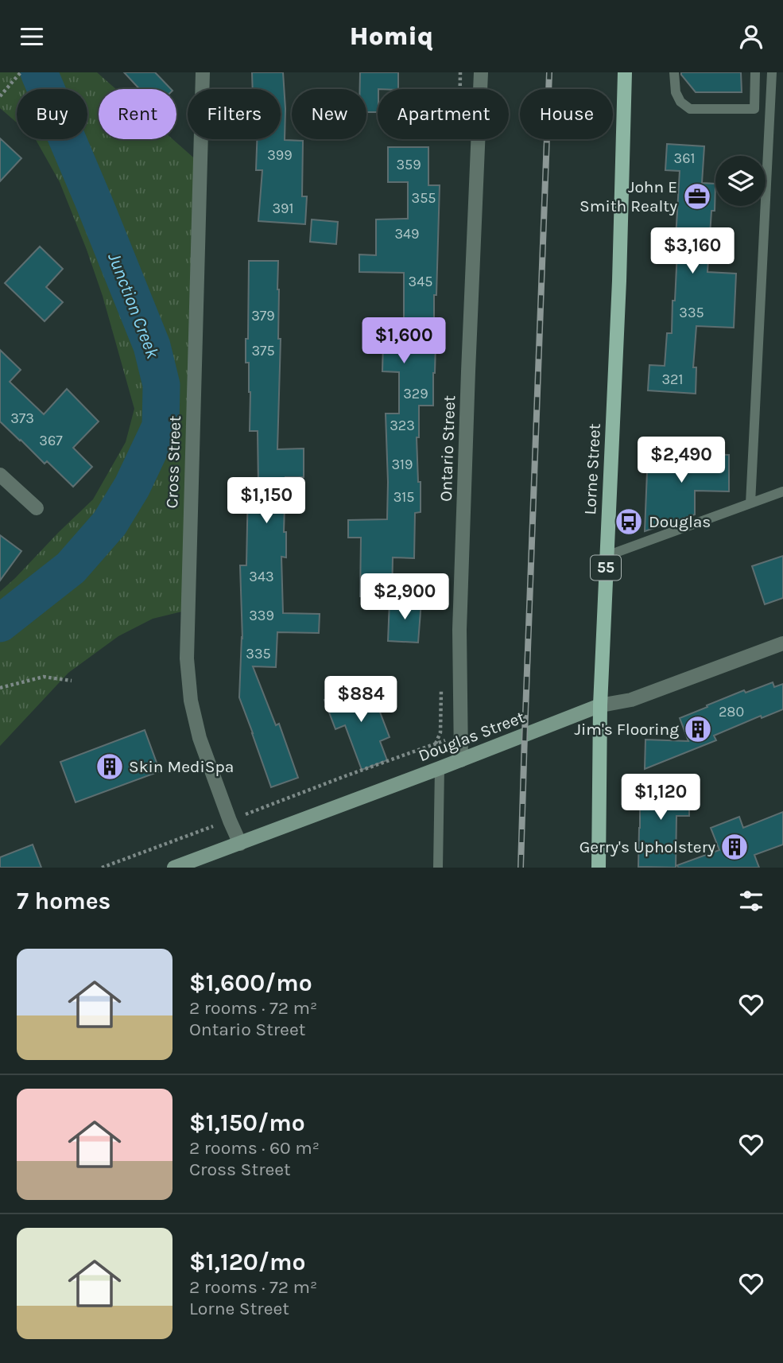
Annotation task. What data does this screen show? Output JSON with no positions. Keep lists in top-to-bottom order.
{
  "streets": {
    "main road": ["Lorne Street", "55", "Douglas Street"],
    "street": ["Ontario Street", "Cross Street"]
  },
  "crossings": [
    ["Ontario Street", "Douglas Street"],
    ["Cross Street", "Douglas Street"],
    ["Lorne Street", "Douglas Street"]
  ],
  "water": ["Junction Creek"],
  "places": {
    "office": ["John E Smith Realty"],
    "bus stop": ["Douglas"],
    "building": ["Jim's Flooring", "Skin MediSpa", "Gerry's Upholstery"]
  },
  "house_numbers": [
    "399",
    "361",
    "359",
    "355",
    "391",
    "349",
    "345",
    "335",
    "379",
    "375",
    "321",
    "329",
    "373",
    "323",
    "367",
    "319",
    "315",
    "343",
    "339",
    "335",
    "280"
  ],
  "page": {
    "header": "Homiq",
    "chip": [
      "Buy",
      "Rent",
      "Filters",
      "New",
      "Apartment",
      "House"
    ],
    "price": [
      "$3,160",
      "$1,600",
      "$2,490",
      "$1,150",
      "$2,900",
      "$884",
      "$1,120"
    ],
    "heading": "7 homes",
    "list": [
      {
        "name": "$1,600/mo",
        "note": "2 rooms · 72 m² · Ontario Street"
      },
      {
        "name": "$1,150/mo",
        "note": "2 rooms · 60 m² · Cross Street"
      },
      {
        "name": "$1,120/mo",
        "note": "2 rooms · 72 m² · Lorne Street"
      }
    ]
  }
}
